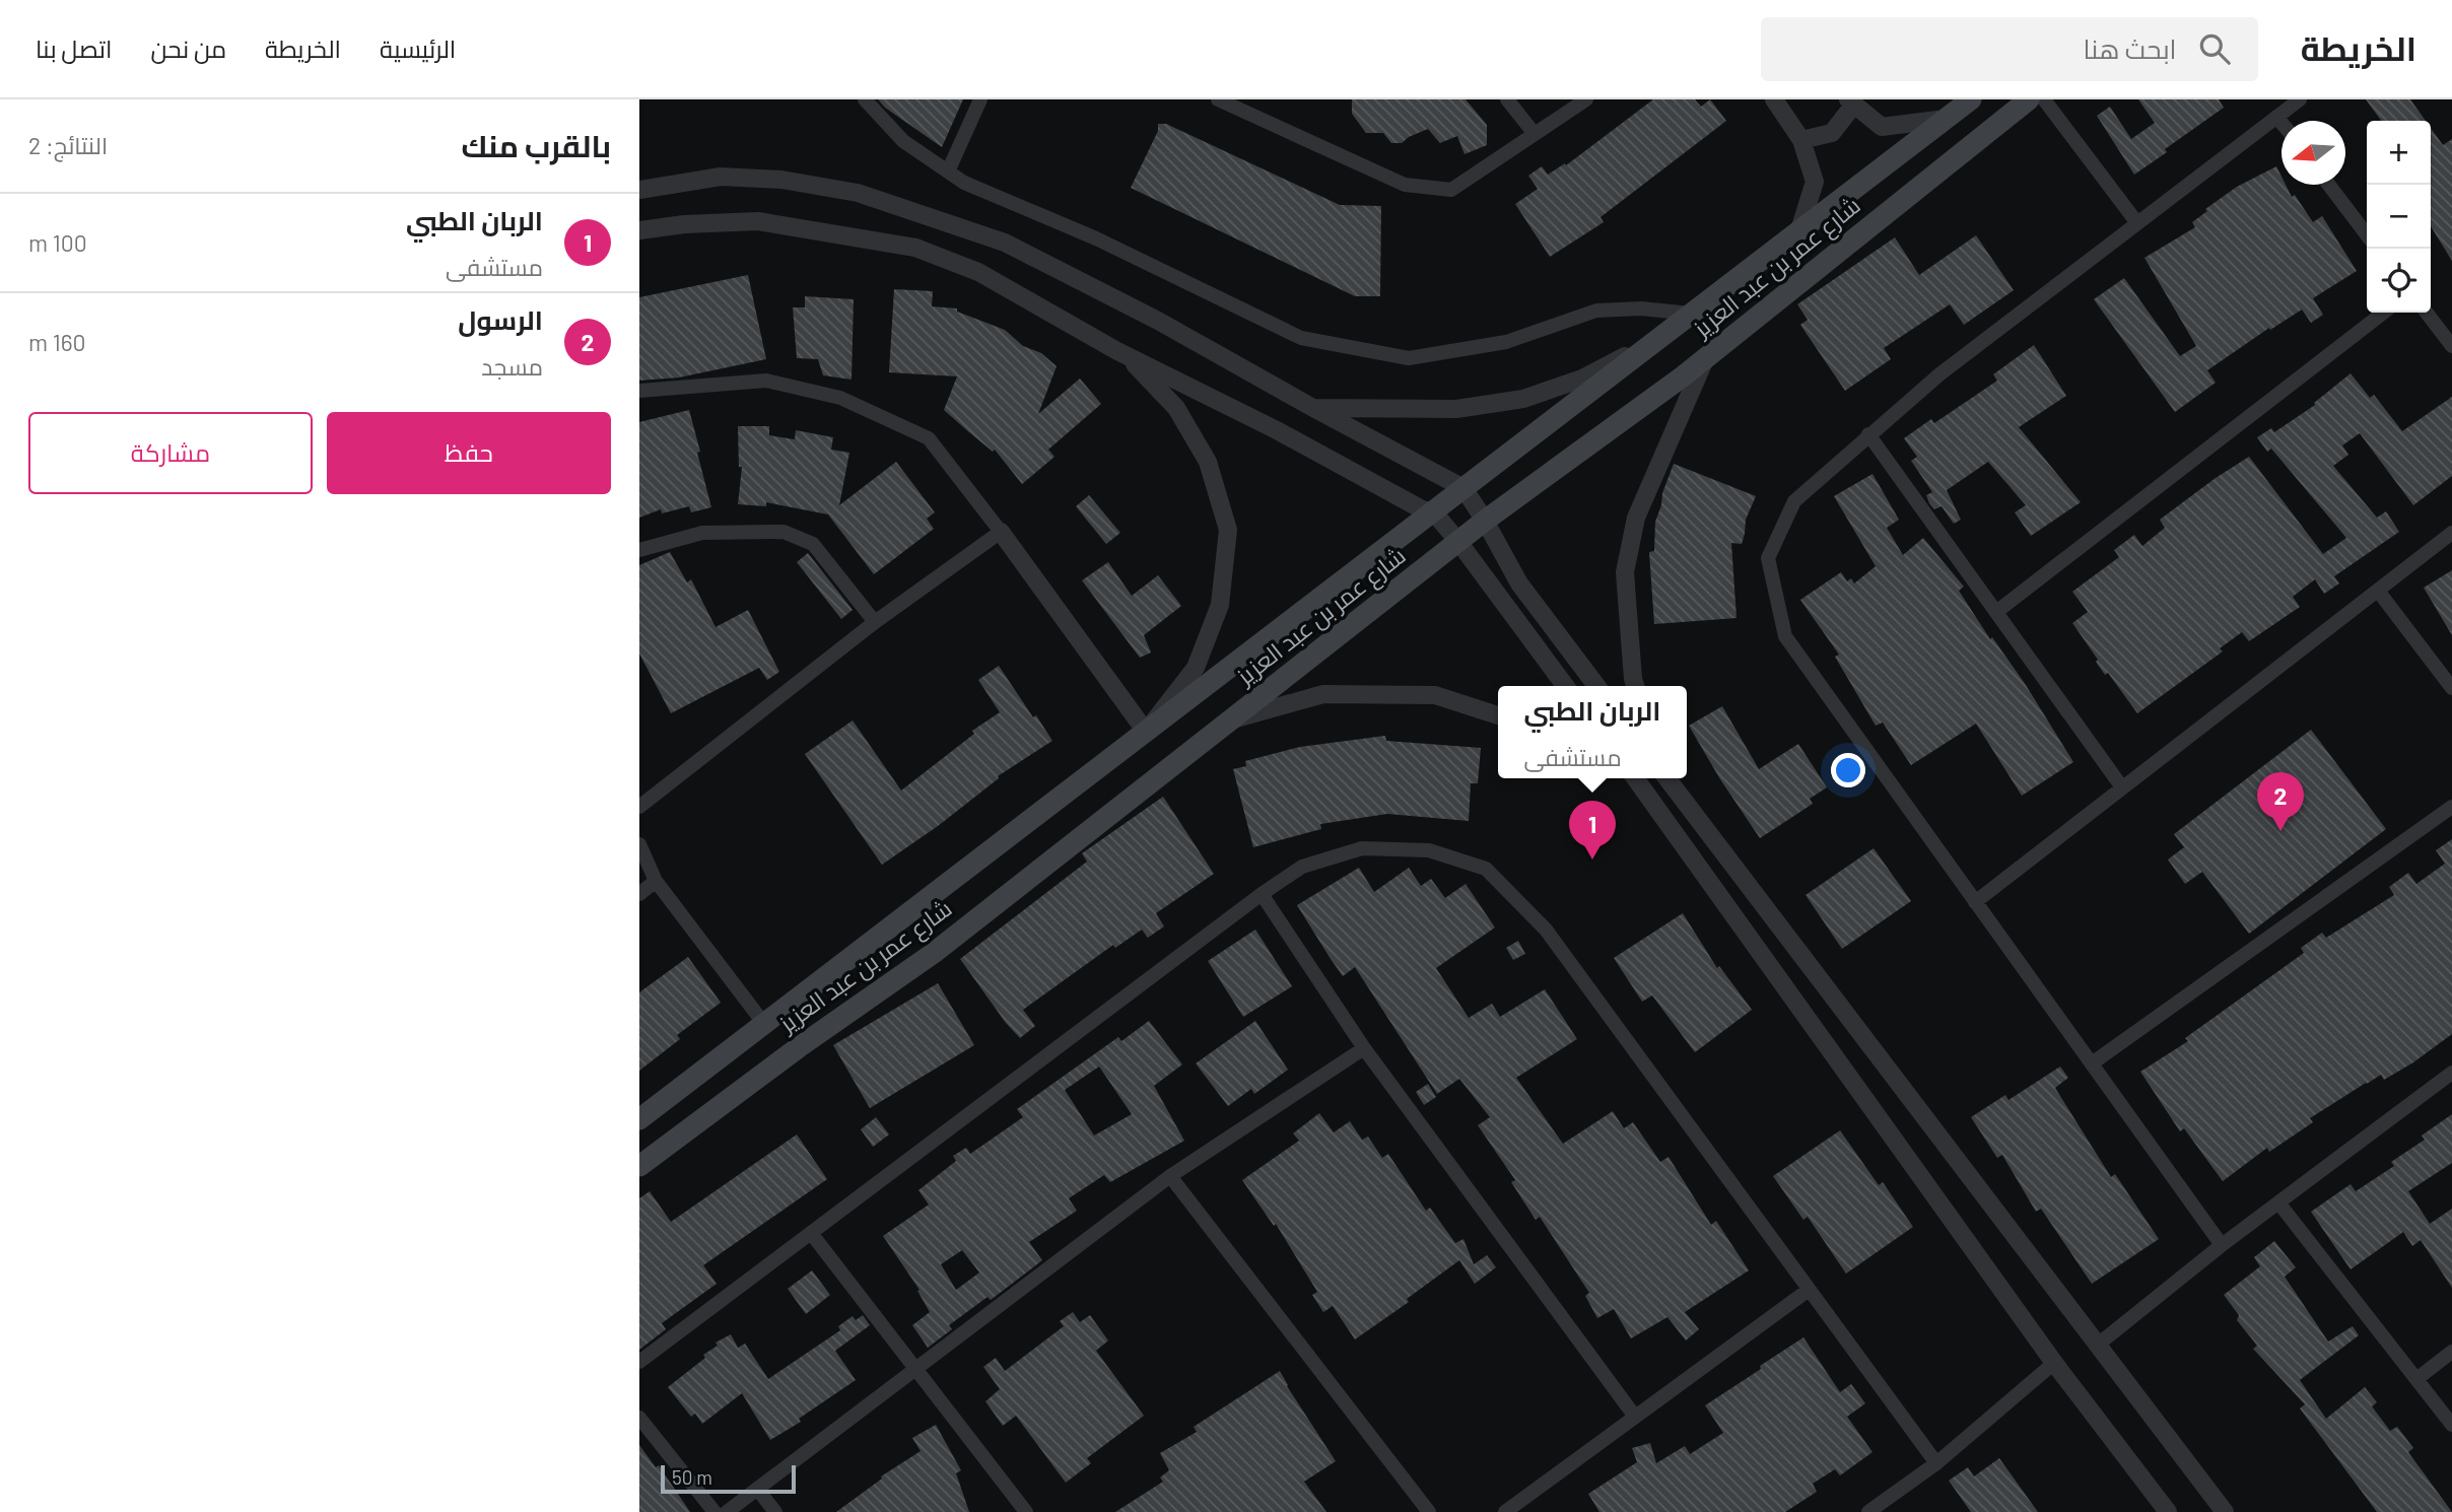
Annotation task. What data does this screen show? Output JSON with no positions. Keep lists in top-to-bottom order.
{
  "streets": {
    "main road": ["شارع عمر بن عبد العزيز"]
  },
  "scale_bar": "50 m",
  "north": "left",
  "page": {
    "header": "الخريطة",
    "search": "ابحث هنا",
    "nav": [
      "الرئيسية",
      "الخريطة",
      "من نحن",
      "اتصل بنا"
    ],
    "heading": ["بالقرب منك", "النتائج: 2"],
    "map_buttons": ["+", "−"],
    "list": [
      {
        "mark": "1",
        "name": "الربان الطبي",
        "note": "مستشفى",
        "value": "100 m"
      },
      {
        "mark": "2",
        "name": "الرسول",
        "note": "مسجد",
        "value": "160 m"
      }
    ],
    "buttons": ["حفظ", "مشاركة"],
    "popup": ["الربان الطبي", "مستشفى"],
    "pins": ["2", "1"],
    "scale": "50 m"
  }
}
